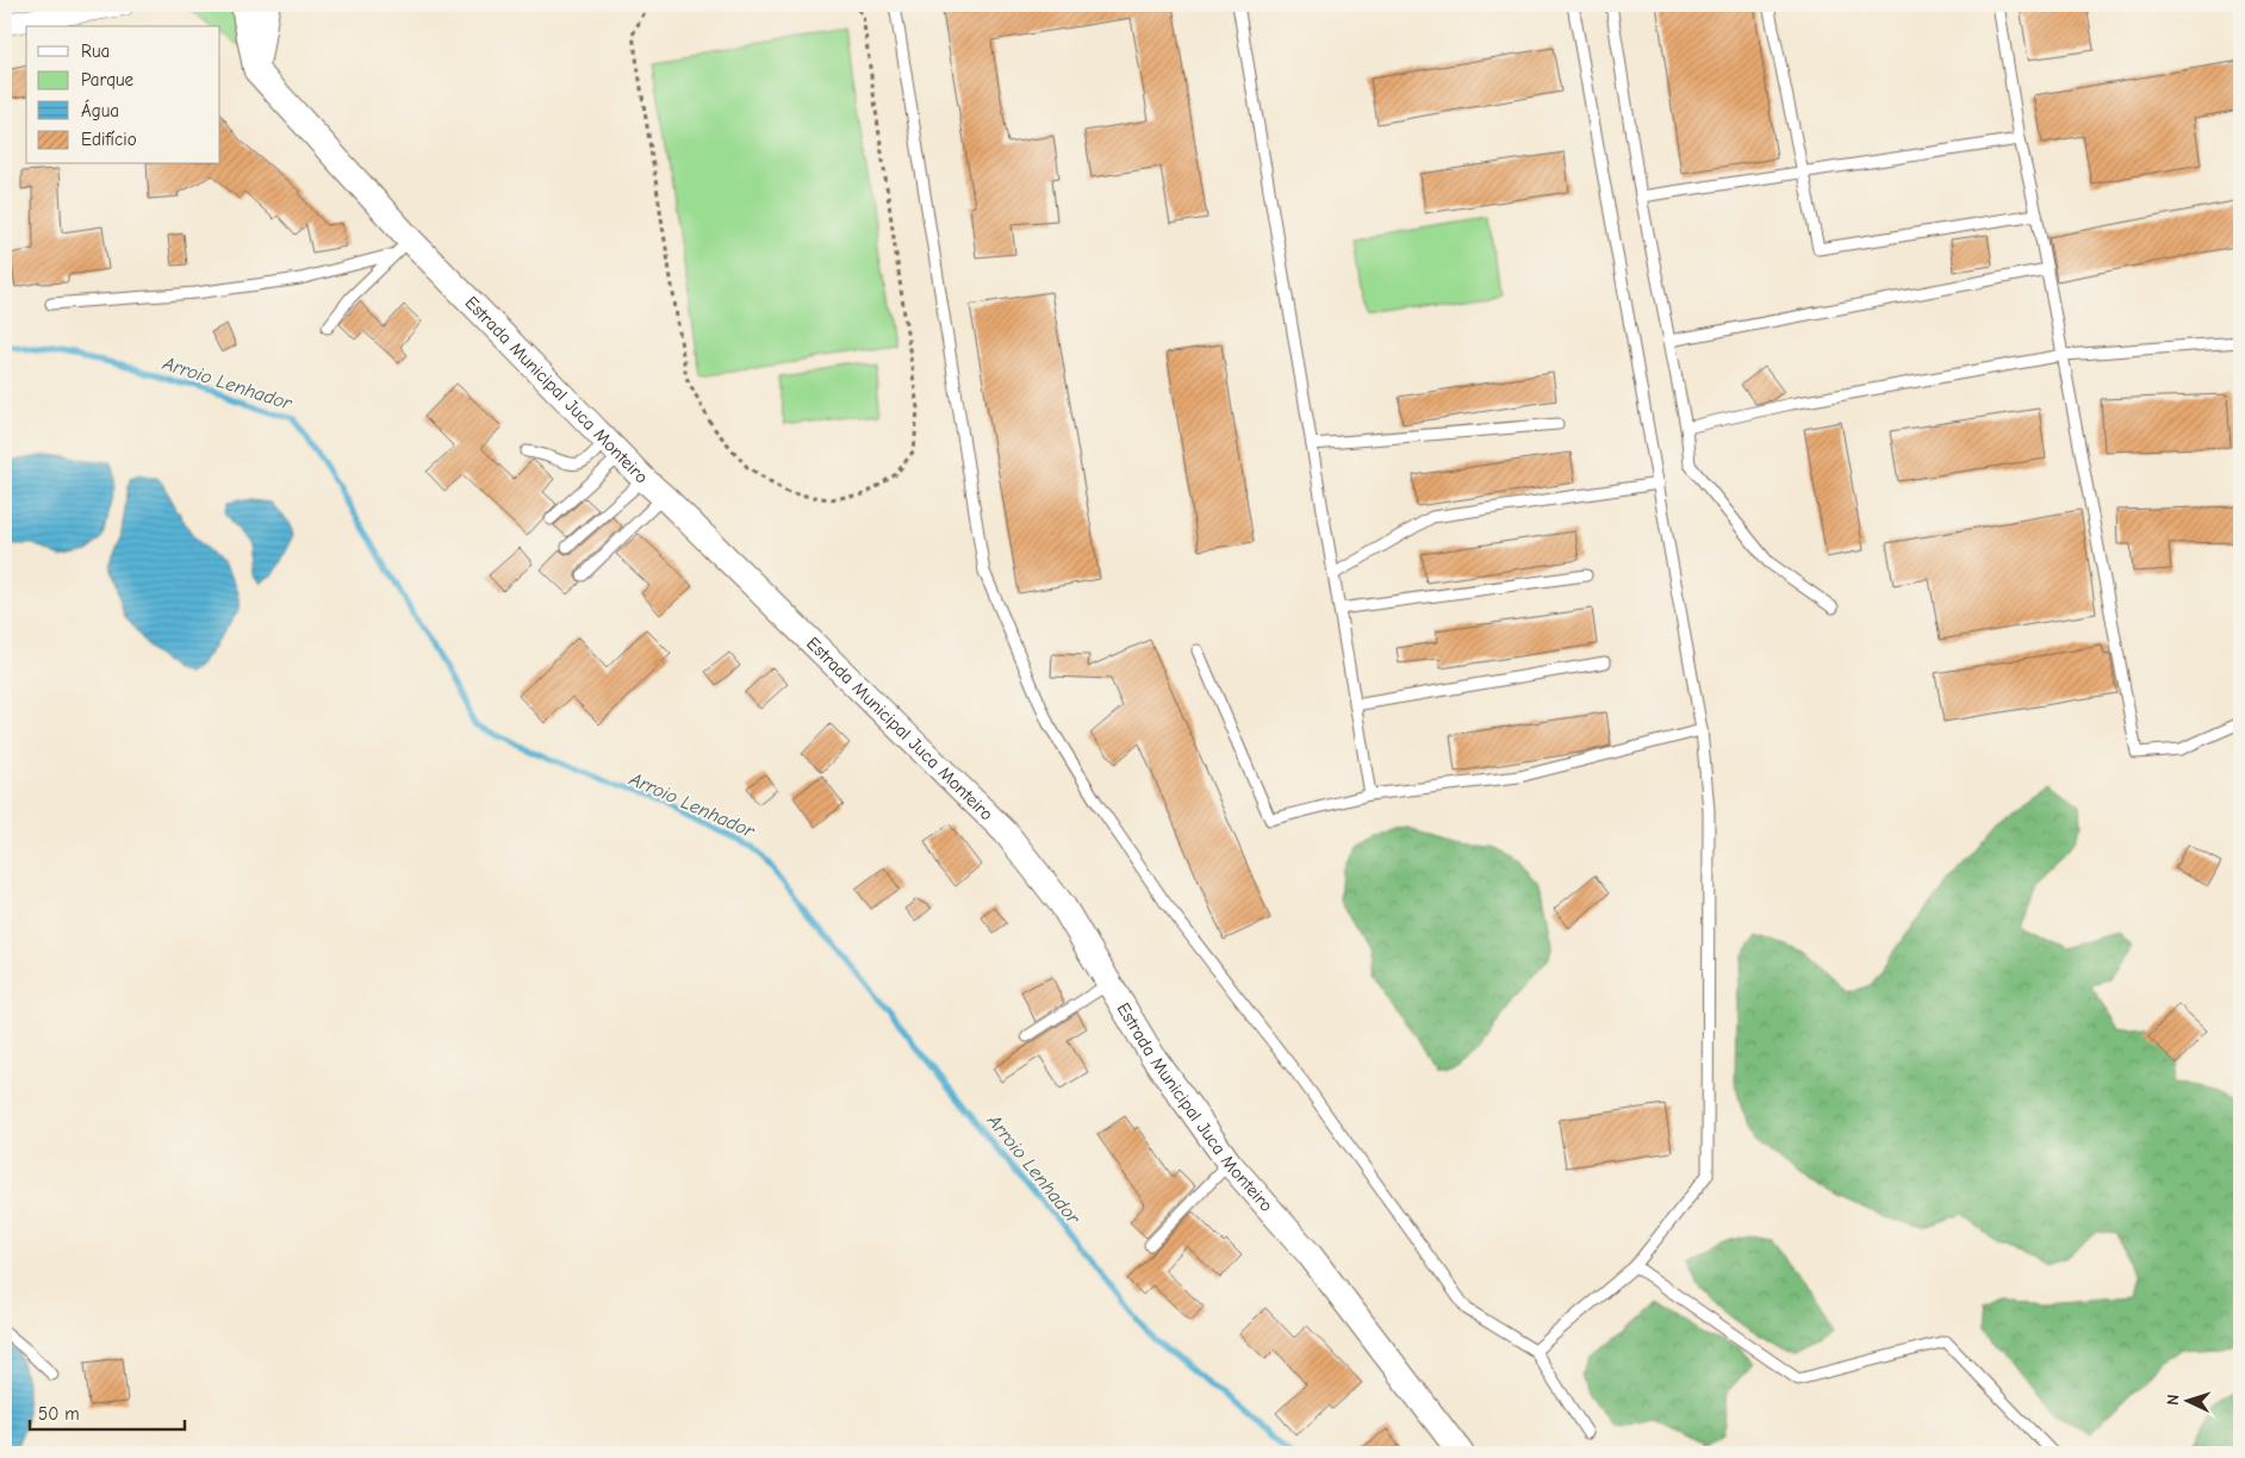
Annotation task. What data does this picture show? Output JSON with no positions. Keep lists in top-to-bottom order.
{
  "streets": {
    "street": ["Estrada Municipal Juca Monteiro"]
  },
  "water": ["Arroio Lenhador"],
  "legend": [
    "Rua",
    "Parque",
    "Água",
    "Edifício"
  ],
  "scale_bar": "50 m",
  "north": "left"
}
